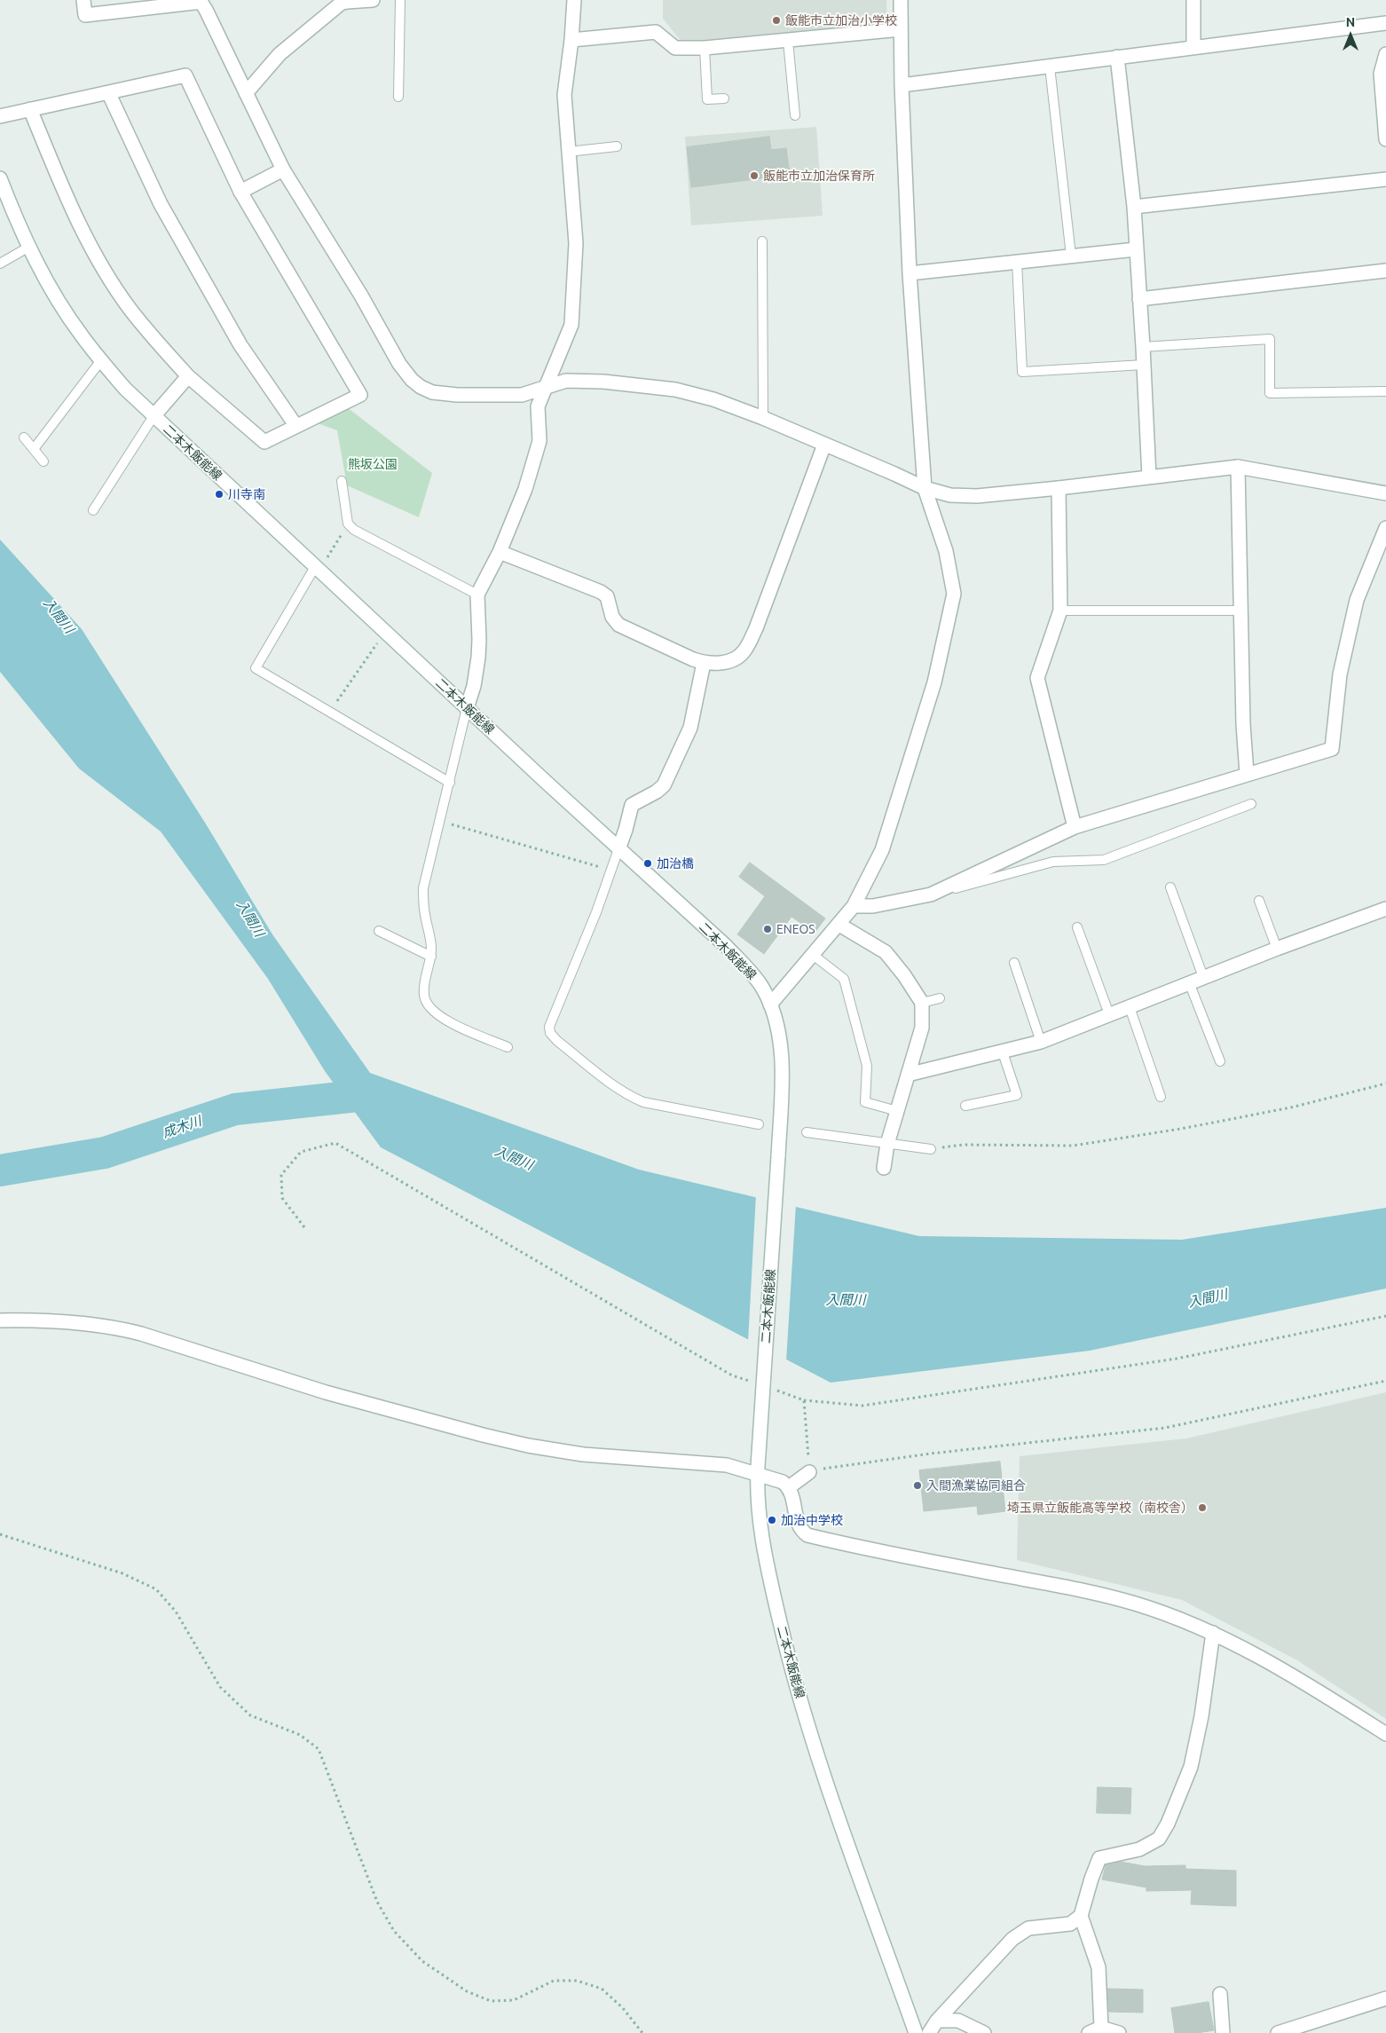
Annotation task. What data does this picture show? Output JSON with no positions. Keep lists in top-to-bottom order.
{
  "streets": {
    "street": ["二本木飯能線"]
  },
  "water": ["入間川", "成木川"],
  "parks": ["熊坂公園"],
  "places": [
    "飯能市立加治小学校",
    "飯能市立加治保育所",
    "川寺南",
    "加治橋",
    "ENEOS",
    "入間漁業協同組合",
    "埼玉県立飯能高等学校（南校舎）",
    "加治中学校"
  ],
  "north": "top"
}
